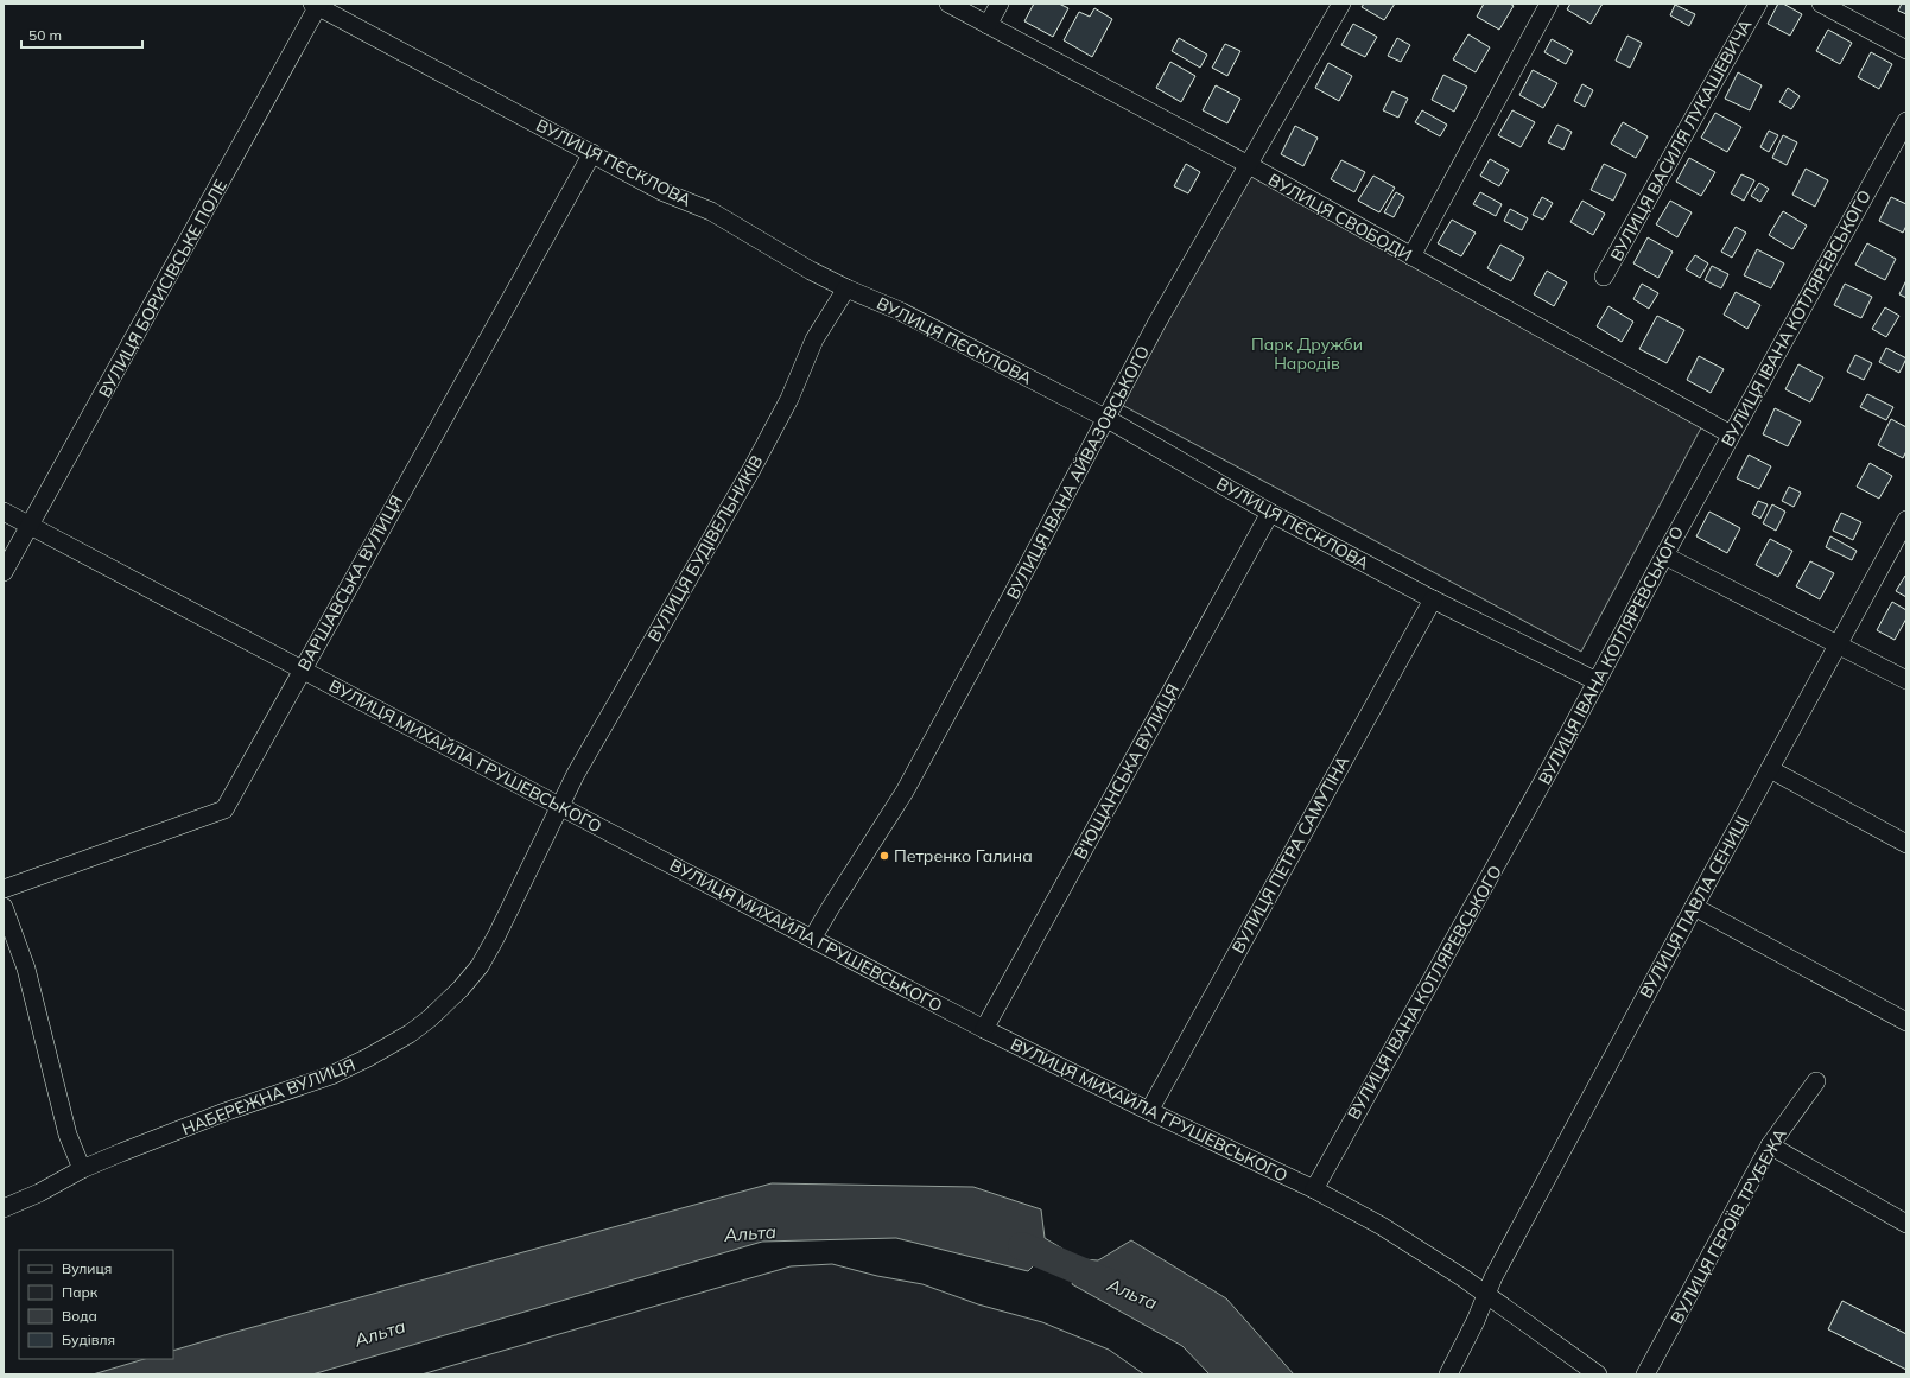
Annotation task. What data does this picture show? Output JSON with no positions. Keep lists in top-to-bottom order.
{
  "streets": {
    "street": [
      "ВУЛИЦЯ ВАСИЛЯ ЛУКАШЕВИЧА",
      "ВУЛИЦЯ ПЄСКЛОВА",
      "ВУЛИЦЯ СВОБОДИ",
      "ВУЛИЦЯ БОРИСІВСЬКЕ ПОЛЕ",
      "ВУЛИЦЯ ІВАНА КОТЛЯРЕВСЬКОГО",
      "ВУЛИЦЯ ІВАНА АЙВАЗОВСЬКОГО",
      "ВУЛИЦЯ БУДІВЕЛЬНИКІВ",
      "ВАРШАВСЬКА ВУЛИЦЯ",
      "ВУЛИЦЯ МИХАЙЛА ГРУШЕВСЬКОГО",
      "В'ЮЩАНСЬКА ВУЛИЦЯ",
      "ВУЛИЦЯ ПЕТРА САМУТІНА",
      "ВУЛИЦЯ ПАВЛА СЕНИЦІ",
      "НАБЕРЕЖНА ВУЛИЦЯ",
      "ВУЛИЦЯ ГЕРОЇВ ТРУБЕЖА"
    ]
  },
  "crossings": [
    ["ВУЛИЦЯ ПЄСКЛОВА", "ВУЛИЦЯ БОРИСІВСЬКЕ ПОЛЕ"],
    ["ВУЛИЦЯ ПЄСКЛОВА", "ВУЛИЦЯ ІВАНА КОТЛЯРЕВСЬКОГО"],
    ["ВУЛИЦЯ ПЄСКЛОВА", "ВУЛИЦЯ ІВАНА АЙВАЗОВСЬКОГО"],
    ["ВУЛИЦЯ ПЄСКЛОВА", "ВУЛИЦЯ БУДІВЕЛЬНИКІВ"],
    ["ВУЛИЦЯ ПЄСКЛОВА", "ВАРШАВСЬКА ВУЛИЦЯ"],
    ["ВУЛИЦЯ ПЄСКЛОВА", "В'ЮЩАНСЬКА ВУЛИЦЯ"],
    ["ВУЛИЦЯ ПЄСКЛОВА", "ВУЛИЦЯ ПЕТРА САМУТІНА"],
    ["ВУЛИЦЯ СВОБОДИ", "ВУЛИЦЯ ІВАНА КОТЛЯРЕВСЬКОГО"],
    ["ВУЛИЦЯ СВОБОДИ", "ВУЛИЦЯ ІВАНА АЙВАЗОВСЬКОГО"],
    ["ВУЛИЦЯ БОРИСІВСЬКЕ ПОЛЕ", "ВУЛИЦЯ МИХАЙЛА ГРУШЕВСЬКОГО"],
    ["ВУЛИЦЯ ІВАНА КОТЛЯРЕВСЬКОГО", "ВУЛИЦЯ МИХАЙЛА ГРУШЕВСЬКОГО"],
    ["ВУЛИЦЯ ІВАНА АЙВАЗОВСЬКОГО", "ВУЛИЦЯ МИХАЙЛА ГРУШЕВСЬКОГО"],
    ["ВУЛИЦЯ БУДІВЕЛЬНИКІВ", "ВУЛИЦЯ МИХАЙЛА ГРУШЕВСЬКОГО"],
    ["ВУЛИЦЯ БУДІВЕЛЬНИКІВ", "НАБЕРЕЖНА ВУЛИЦЯ"],
    ["ВАРШАВСЬКА ВУЛИЦЯ", "ВУЛИЦЯ МИХАЙЛА ГРУШЕВСЬКОГО"],
    ["ВУЛИЦЯ МИХАЙЛА ГРУШЕВСЬКОГО", "В'ЮЩАНСЬКА ВУЛИЦЯ"],
    ["ВУЛИЦЯ МИХАЙЛА ГРУШЕВСЬКОГО", "ВУЛИЦЯ ПЕТРА САМУТІНА"],
    ["ВУЛИЦЯ МИХАЙЛА ГРУШЕВСЬКОГО", "ВУЛИЦЯ ПАВЛА СЕНИЦІ"],
    ["ВУЛИЦЯ МИХАЙЛА ГРУШЕВСЬКОГО", "НАБЕРЕЖНА ВУЛИЦЯ"]
  ],
  "water": ["Альта"],
  "parks": ["Парк Дружби Народів"],
  "places": ["Петренко Галина"],
  "legend": [
    "Вулиця",
    "Парк",
    "Вода",
    "Будівля"
  ],
  "scale_bar": "50 m"
}
